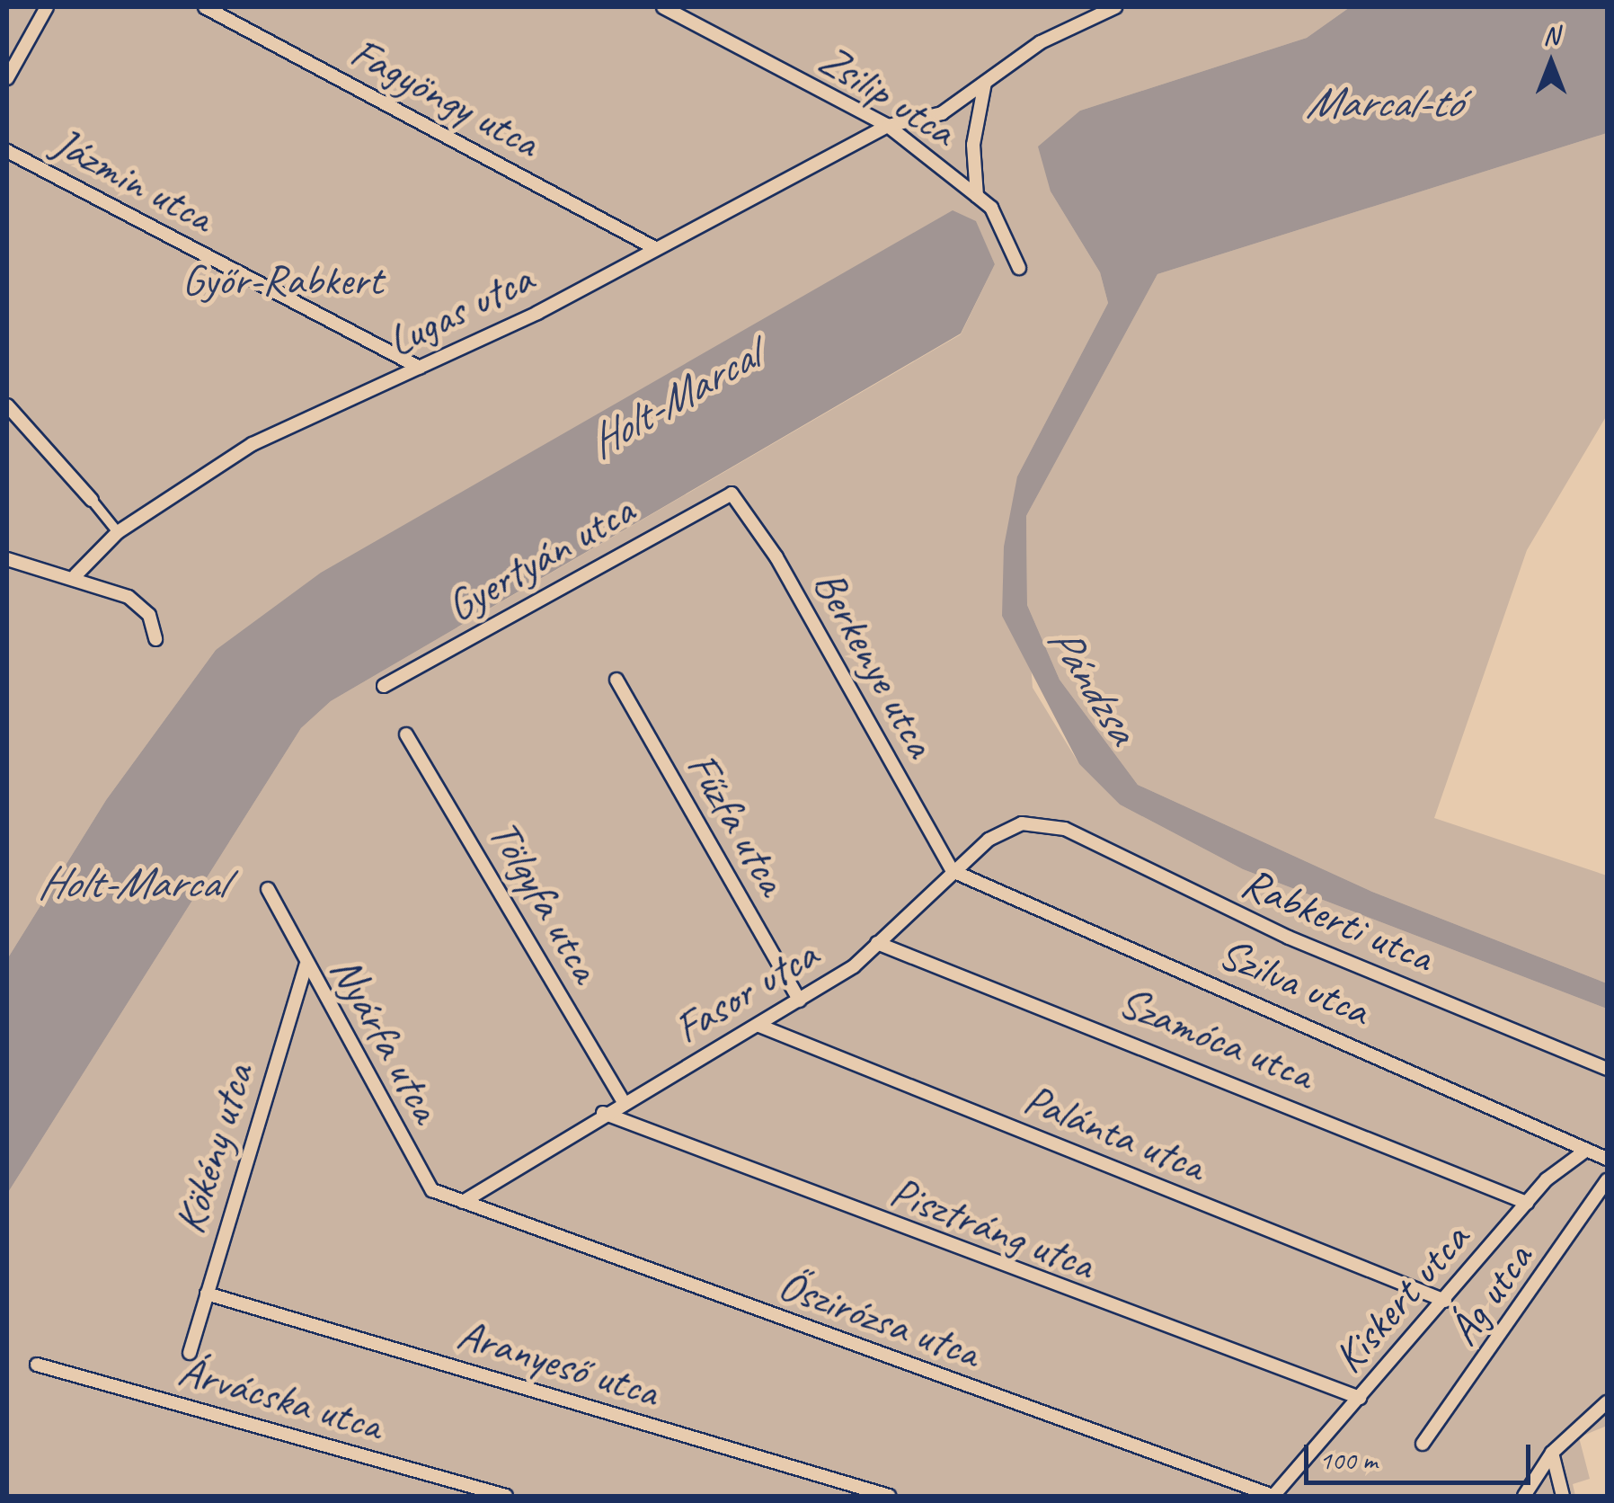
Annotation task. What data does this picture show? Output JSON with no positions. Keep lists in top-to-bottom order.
{
  "streets": {
    "street": [
      "Zsilip utca",
      "Fagyöngy utca",
      "Jázmin utca",
      "Lugas utca",
      "Gyertyán utca",
      "Berkenye utca",
      "Fűzfa utca",
      "Tölgyfa utca",
      "Rabkerti utca",
      "Szilva utca",
      "Fasor utca",
      "Szamóca utca",
      "Nyárfa utca",
      "Palánta utca",
      "Kökény utca",
      "Pisztráng utca",
      "Ág utca",
      "Kiskert utca",
      "Őszirózsa utca",
      "Aranyeső utca",
      "Árvácska utca"
    ]
  },
  "crossings": [
    ["Zsilip utca", "Lugas utca"],
    ["Fagyöngy utca", "Lugas utca"],
    ["Jázmin utca", "Lugas utca"],
    ["Gyertyán utca", "Berkenye utca"],
    ["Berkenye utca", "Szilva utca"],
    ["Berkenye utca", "Fasor utca"],
    ["Fűzfa utca", "Fasor utca"],
    ["Tölgyfa utca", "Fasor utca"],
    ["Rabkerti utca", "Fasor utca"],
    ["Szilva utca", "Fasor utca"],
    ["Szilva utca", "Kiskert utca"],
    ["Fasor utca", "Szamóca utca"],
    ["Fasor utca", "Nyárfa utca"],
    ["Fasor utca", "Palánta utca"],
    ["Fasor utca", "Pisztráng utca"],
    ["Fasor utca", "Őszirózsa utca"],
    ["Szamóca utca", "Kiskert utca"],
    ["Nyárfa utca", "Kökény utca"],
    ["Nyárfa utca", "Őszirózsa utca"],
    ["Palánta utca", "Kiskert utca"],
    ["Kökény utca", "Aranyeső utca"],
    ["Pisztráng utca", "Kiskert utca"],
    ["Kiskert utca", "Őszirózsa utca"]
  ],
  "water": ["Marcal-tó", "Holt-Marcal", "Pándzsa"],
  "parks": ["Győr-Rabkert"],
  "scale_bar": "100 m",
  "north": "top"
}
